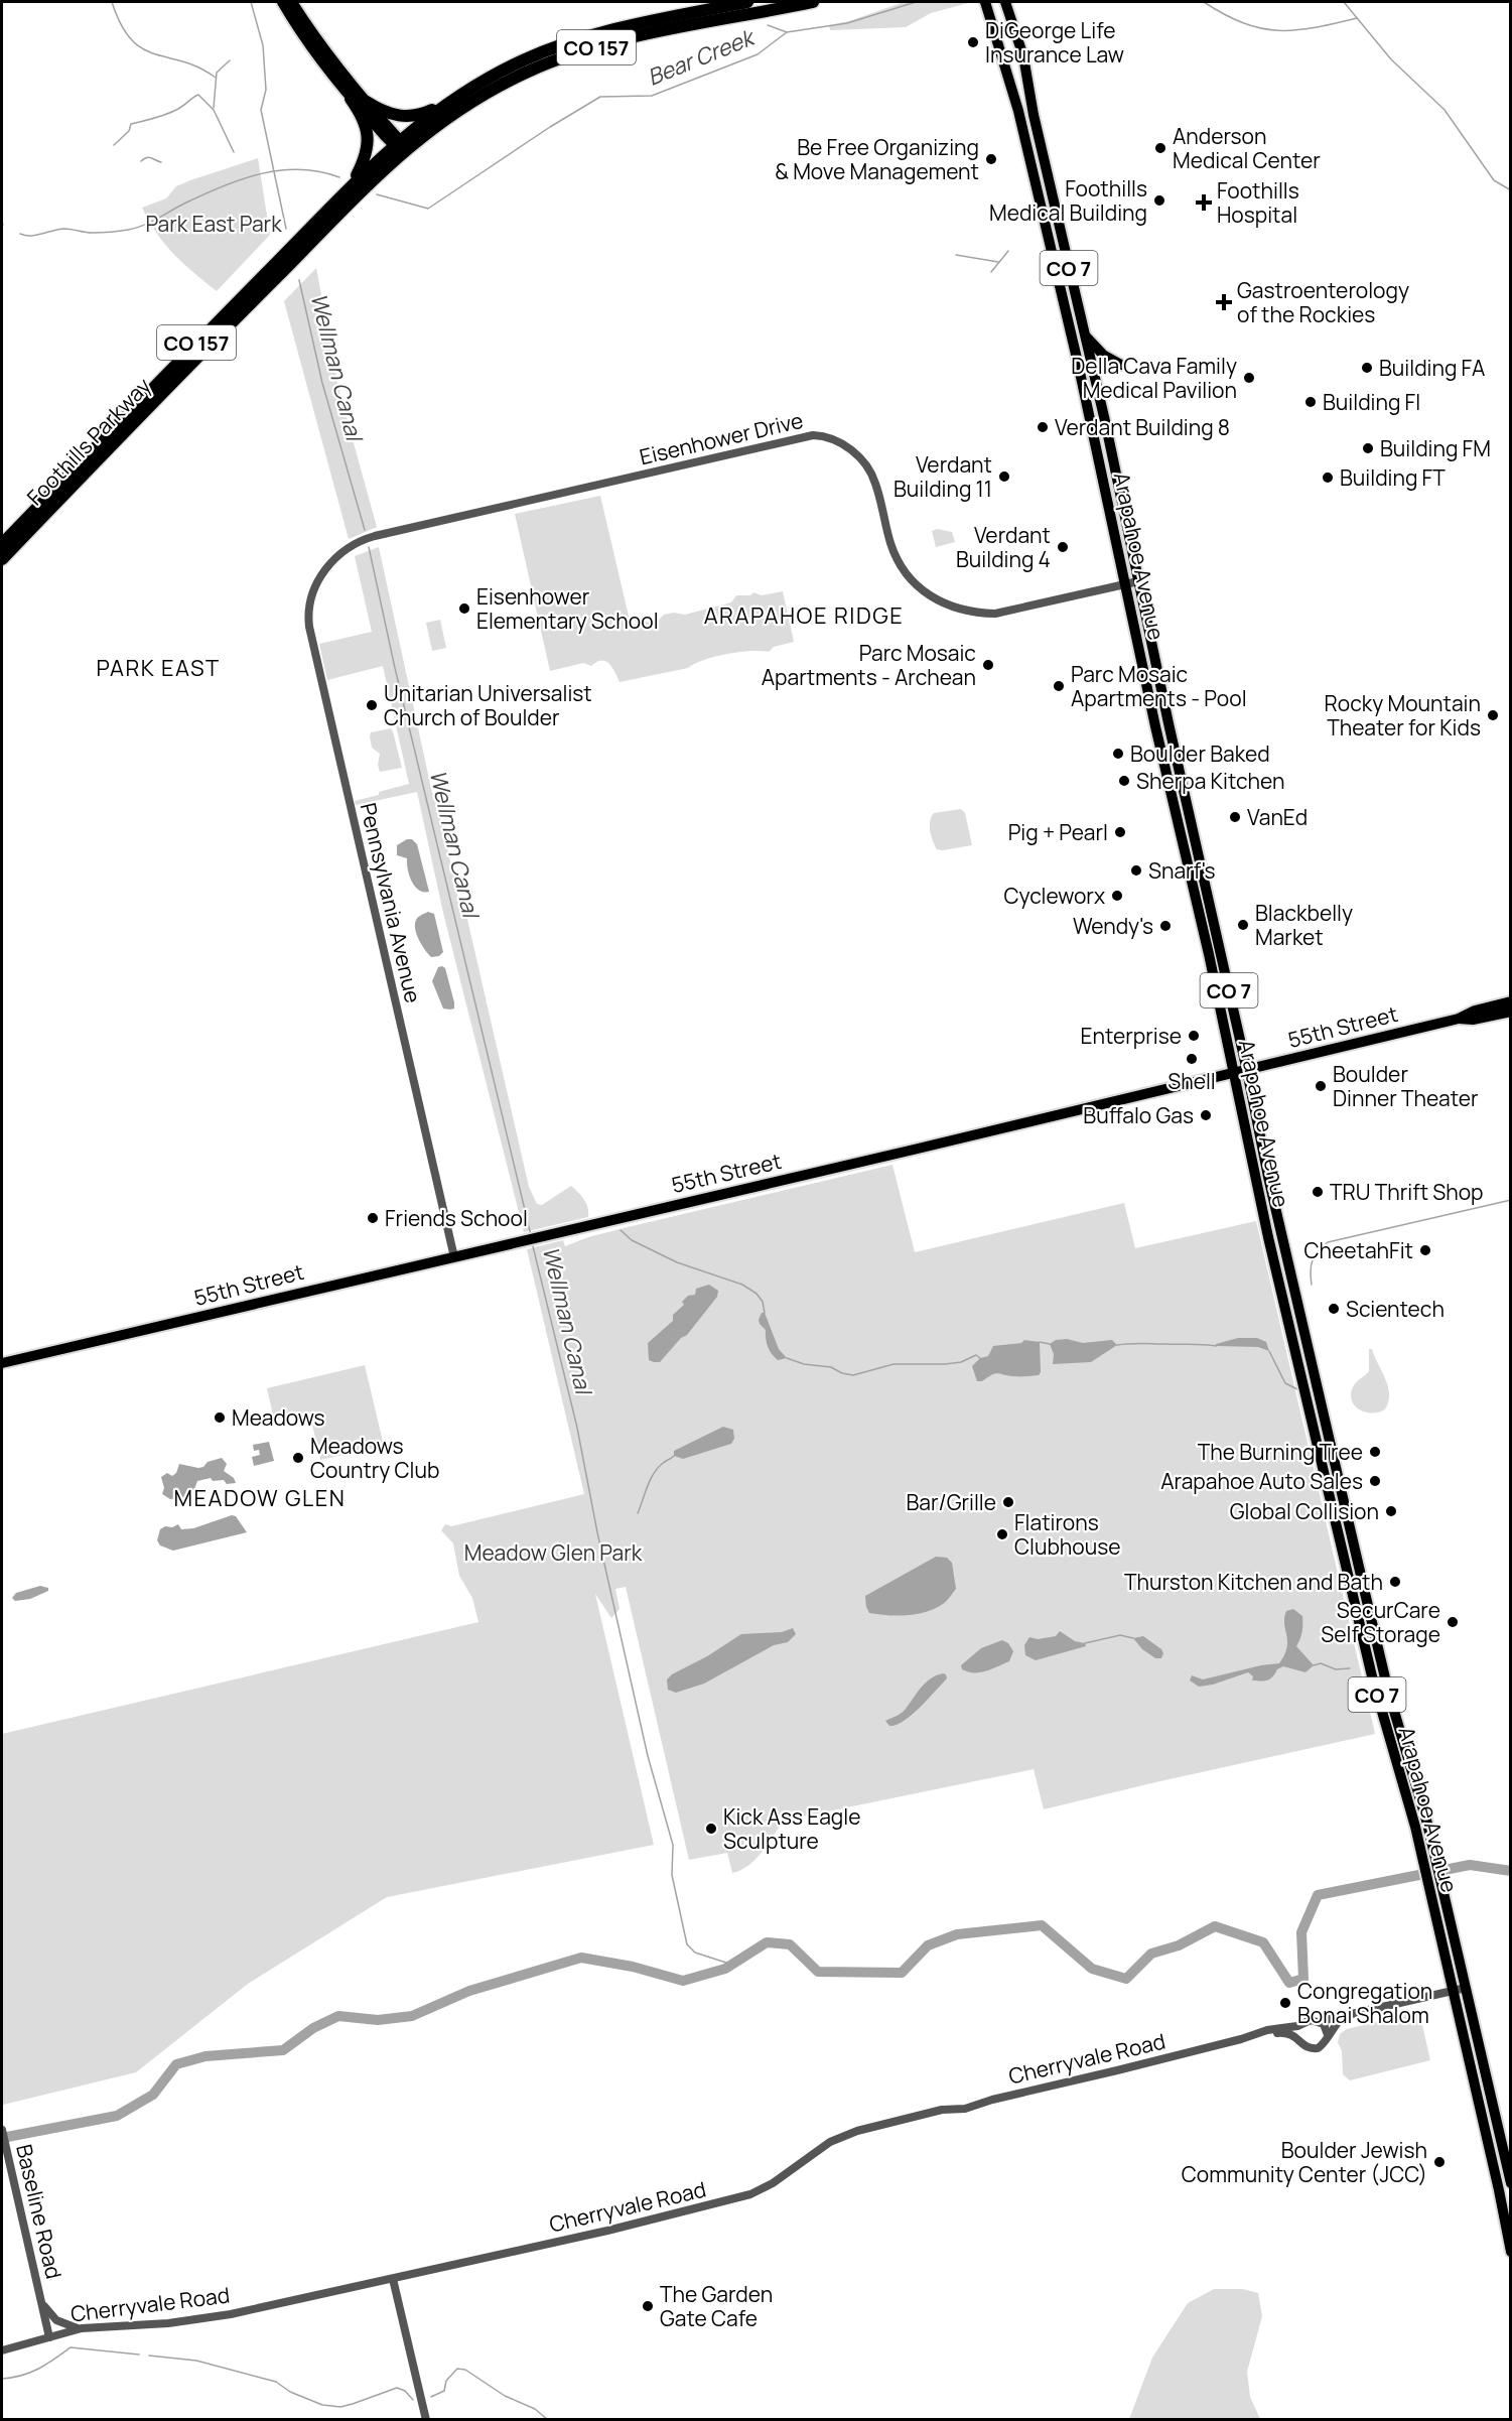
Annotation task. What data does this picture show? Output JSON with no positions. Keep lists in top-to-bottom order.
{
  "streets": {
    "highway": ["CO 157", "Foothills Parkway"],
    "main road": ["CO 7", "Arapahoe Avenue", "55th Street"],
    "street": [
      "Eisenhower Drive",
      "Pennsylvania Avenue",
      "Cherryvale Road",
      "Baseline Road"
    ]
  },
  "crossings": [
    ["Eisenhower Drive", "Arapahoe Avenue"],
    ["Eisenhower Drive", "Pennsylvania Avenue"],
    ["Arapahoe Avenue", "55th Street"],
    ["Pennsylvania Avenue", "55th Street"],
    ["Cherryvale Road", "Baseline Road"]
  ],
  "districts": ["ARAPAHOE RIDGE", "PARK EAST", "MEADOW GLEN"],
  "water": ["Bear Creek", "Wellman Canal"],
  "parks": ["Park East Park", "Meadow Glen Park"],
  "places": {
    "other": [
      "DiGeorge Life Insurance Law",
      "Anderson Medical Center",
      "Be Free Organizing & Move Management",
      "Foothills Medical Building",
      "Building FA",
      "Della Cava Family Medical Pavilion",
      "Building FI",
      "Verdant Building 8",
      "Building FM",
      "Verdant Building 11",
      "Building FT",
      "Verdant Building 4",
      "Eisenhower Elementary School",
      "Parc Mosaic Apartments - Archean",
      "Parc Mosaic Apartments - Pool",
      "Unitarian Universalist Church of Boulder",
      "Rocky Mountain Theater for Kids",
      "Boulder Baked",
      "Sherpa Kitchen",
      "VanEd",
      "Pig + Pearl",
      "Snarf's",
      "Cycleworx",
      "Blackbelly Market",
      "Wendy's",
      "Enterprise",
      "Shell",
      "Boulder Dinner Theater",
      "Buffalo Gas",
      "TRU Thrift Shop",
      "Friends School",
      "CheetahFit",
      "Scientech",
      "Meadows",
      "The Burning Tree",
      "Meadows Country Club",
      "Arapahoe Auto Sales",
      "Bar/Grille",
      "Global Collision",
      "Flatirons Clubhouse",
      "Thurston Kitchen and Bath",
      "SecurCare Self Storage",
      "Kick Ass Eagle Sculpture",
      "Congregation Bonai Shalom",
      "Boulder Jewish Community Center (JCC)",
      "The Garden Gate Cafe"
    ],
    "health": ["Foothills Hospital", "Gastroenterology of the Rockies"]
  }
}
